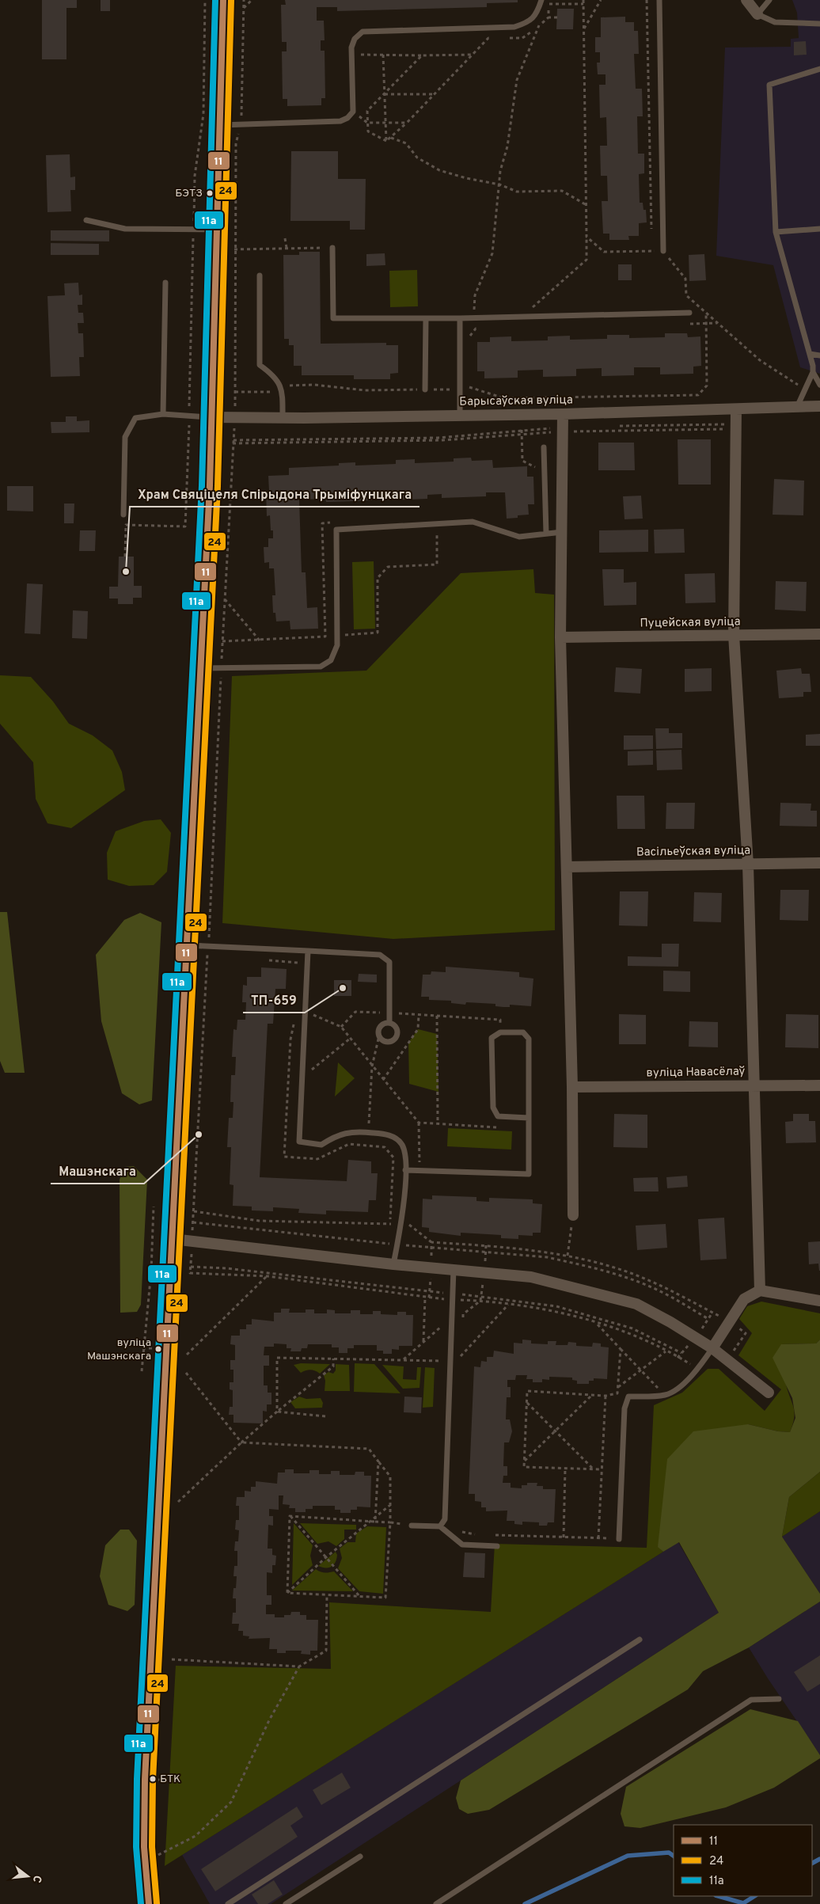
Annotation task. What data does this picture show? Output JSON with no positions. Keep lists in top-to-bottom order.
{
  "streets": {
    "street": [
      "Барысаўская вуліца",
      "Пуцейская вуліца",
      "Васільеўская вуліца",
      "вуліца Навасёлаў"
    ]
  },
  "places": [
    "БЭТЗ",
    "Храм Свяціцеля Спірыдона Трыміфунцкага",
    "ТП-659",
    "Машэнскага",
    "вуліца Машэнскага",
    "БТК"
  ],
  "lines": ["transit line 11", "transit line 24", "transit line 11а"],
  "legend": ["11", "24", "11а"],
  "north": "right"
}
